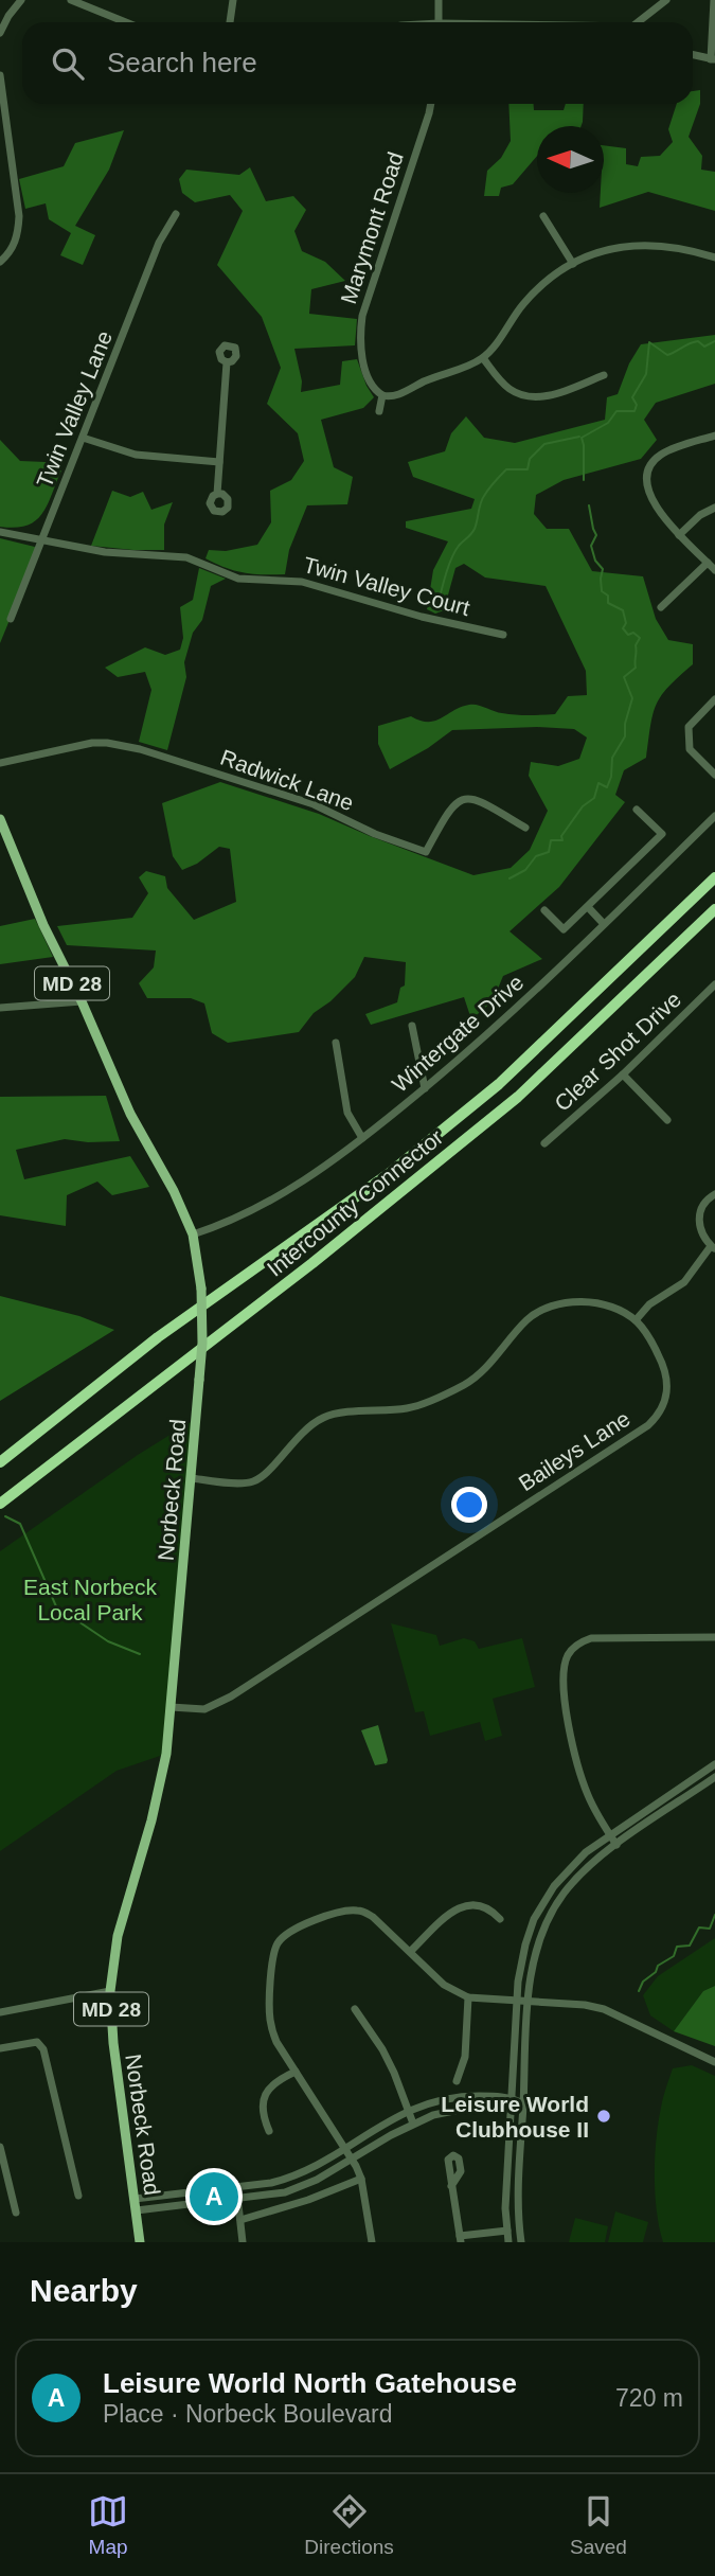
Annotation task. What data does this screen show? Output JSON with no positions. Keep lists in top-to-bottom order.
{
  "streets": {
    "highway": ["Intercounty Connector"],
    "main road": ["MD 28", "Norbeck Road"],
    "street": [
      "Marymont Road",
      "Twin Valley Lane",
      "Twin Valley Court",
      "Radwick Lane",
      "Wintergate Drive",
      "Clear Shot Drive",
      "Baileys Lane"
    ]
  },
  "crossings": [
    ["Twin Valley Lane", "Twin Valley Court"],
    ["Wintergate Drive", "Norbeck Road"],
    ["Baileys Lane", "Norbeck Road"]
  ],
  "parks": ["East Norbeck Local Park"],
  "places": ["Leisure World Clubhouse II"],
  "north": "left",
  "page": {
    "search": "Search here",
    "pins": "A",
    "heading": "Nearby",
    "list": [
      {
        "mark": "A",
        "name": "Leisure World North Gatehouse",
        "note": "Place · Norbeck Boulevard",
        "value": "720 m"
      }
    ],
    "nav": ["Map", "Directions", "Saved"]
  }
}
